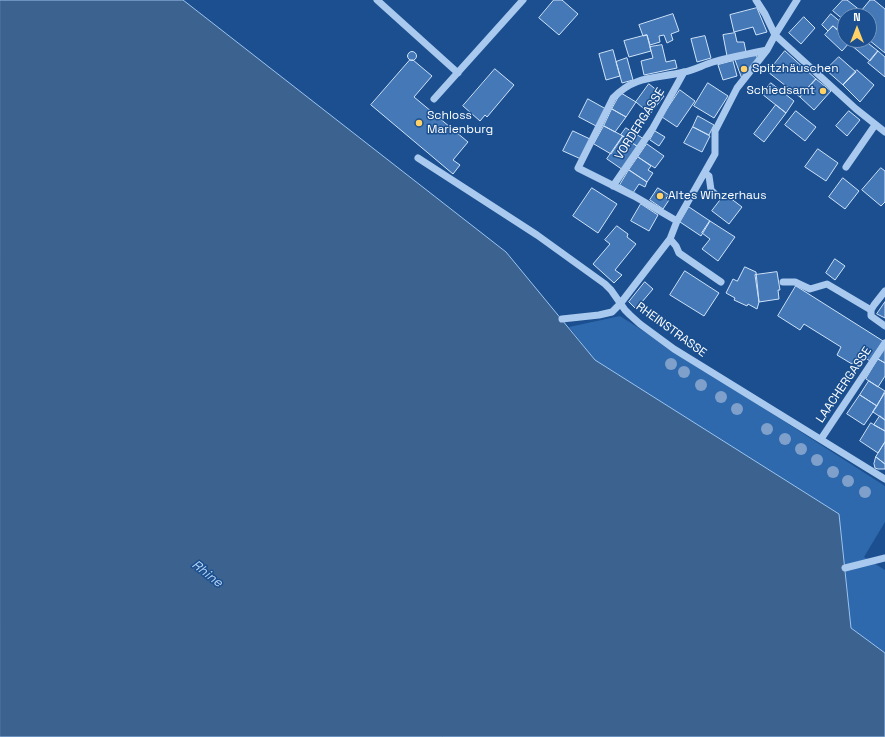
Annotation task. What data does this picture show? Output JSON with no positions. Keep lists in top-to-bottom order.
{
  "streets": {
    "street": ["VORDERGASSE", "RHEINSTRASSE", "LAACHERGASSE"]
  },
  "crossings": [
    ["RHEINSTRASSE", "LAACHERGASSE"]
  ],
  "water": ["Rhine"],
  "places": [
    "Spitzhäuschen",
    "Schiedsamt",
    "Schloss Marienburg",
    "Altes Winzerhaus"
  ],
  "north": "top"
}
